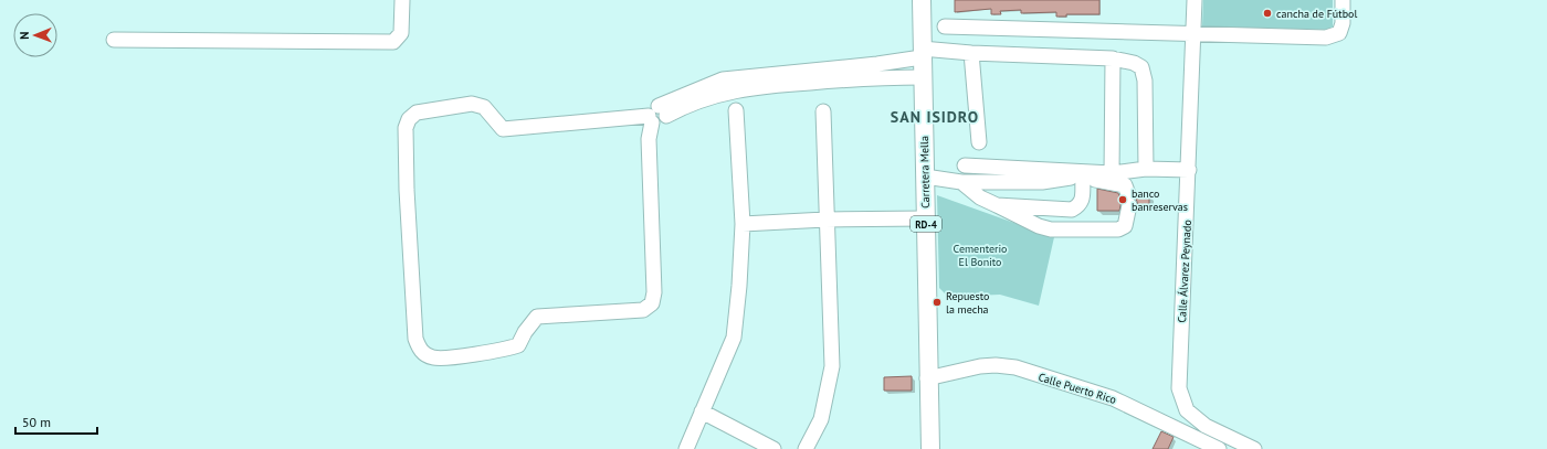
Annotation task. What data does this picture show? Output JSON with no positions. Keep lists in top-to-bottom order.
{
  "streets": {
    "main road": ["Carretera Mella", "RD-4"],
    "street": ["Calle Álvarez Peynado", "Calle Puerto Rico"]
  },
  "crossings": [
    ["Carretera Mella", "Calle Puerto Rico"]
  ],
  "districts": ["SAN ISIDRO"],
  "parks": ["Cementerio El Bonito"],
  "places": ["cancha de Fútbol", "banco banreservas", "Repuesto la mecha"],
  "scale_bar": "50 m",
  "north": "left"
}
